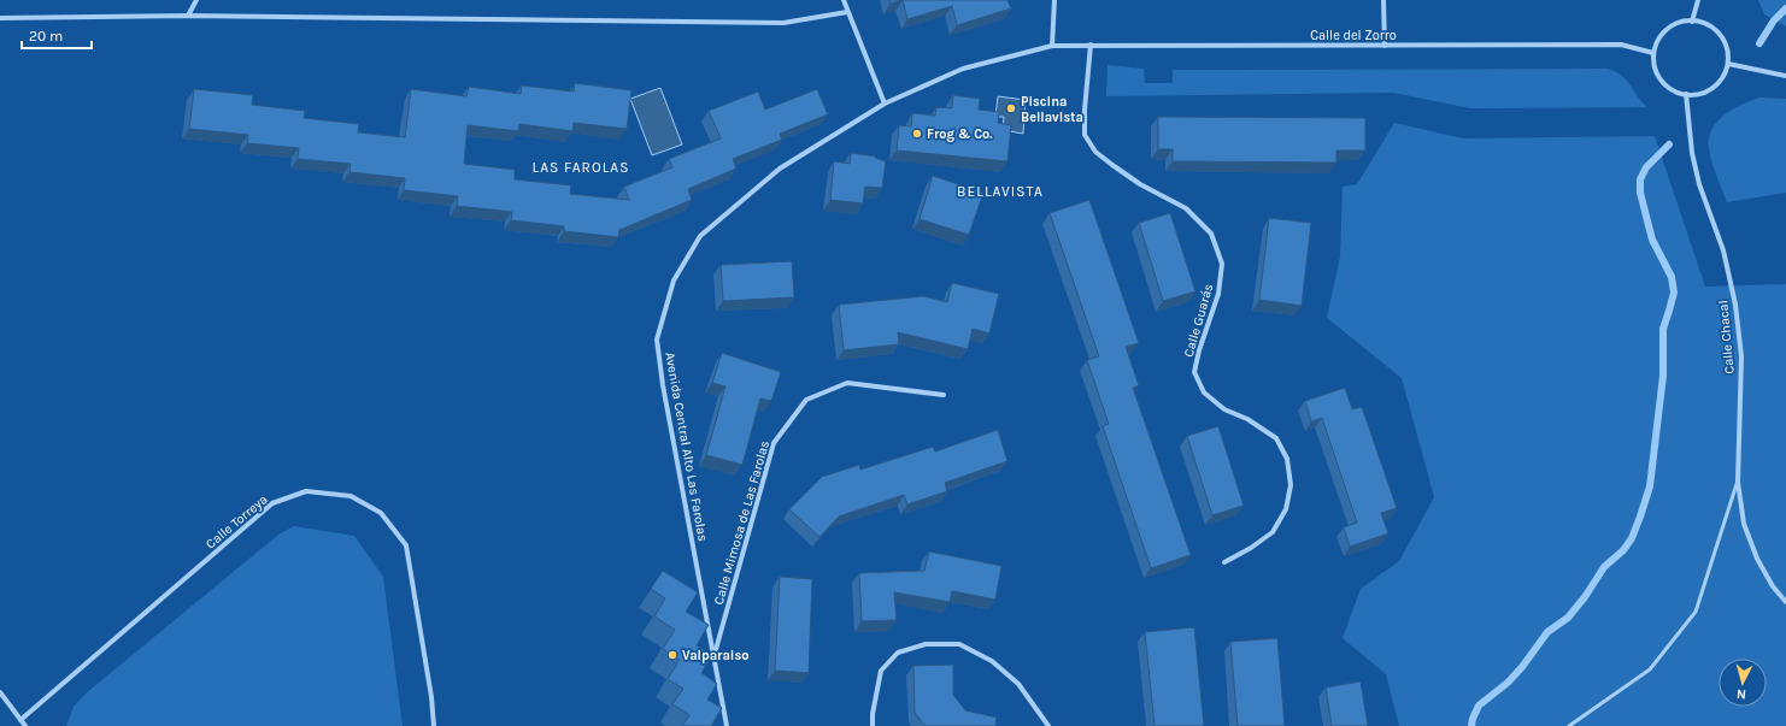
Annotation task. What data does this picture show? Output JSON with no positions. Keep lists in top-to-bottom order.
{
  "streets": {
    "street": [
      "Calle del Zorro",
      "Calle Guarás",
      "Calle Chacal",
      "Avenida Central Alto Las Farolas",
      "Calle Torreya",
      "Calle Mimosa de Las Farolas"
    ]
  },
  "crossings": [
    ["Calle del Zorro", "Calle Guarás"],
    ["Calle del Zorro", "Calle Chacal"],
    ["Calle del Zorro", "Avenida Central Alto Las Farolas"],
    ["Avenida Central Alto Las Farolas", "Calle Mimosa de Las Farolas"]
  ],
  "districts": ["LAS FAROLAS", "BELLAVISTA"],
  "places": ["Piscina Bellavista", "Frog & Co.", "Valparaiso"],
  "scale_bar": "20 m",
  "north": "bottom"
}
